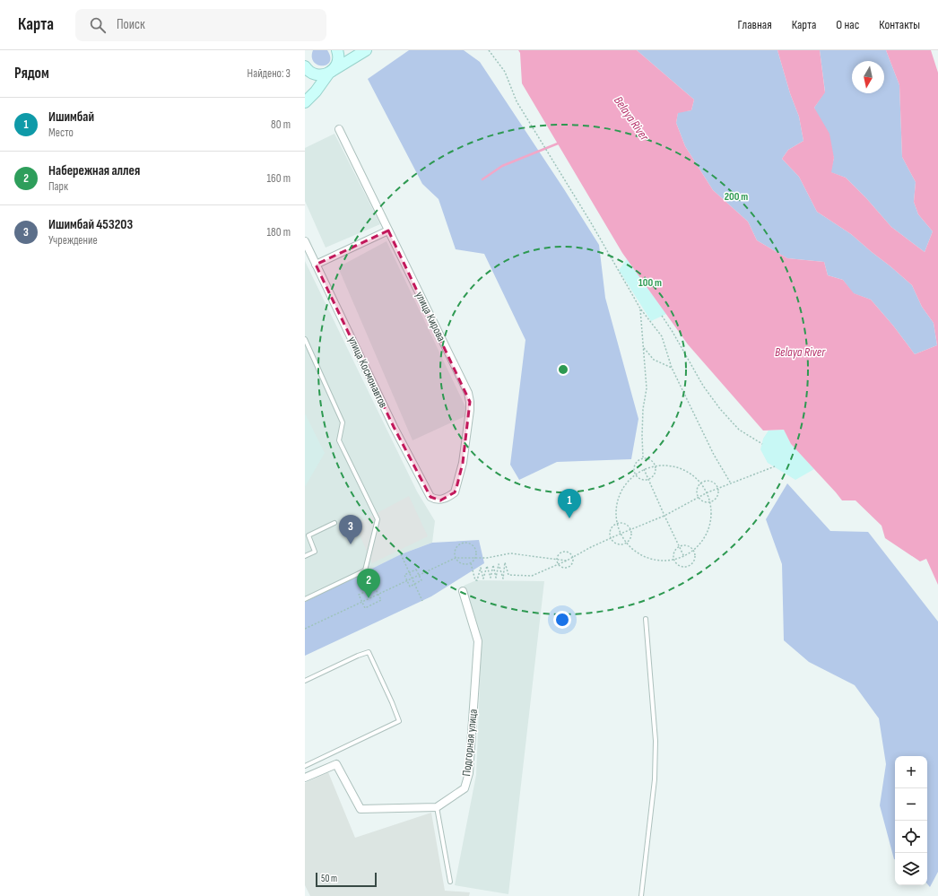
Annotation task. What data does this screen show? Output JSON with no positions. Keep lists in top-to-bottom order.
{
  "streets": {
    "street": ["улица Кирова", "улица Космонавтов", "Подгорная улица"]
  },
  "crossings": [
    ["улица Кирова", "улица Космонавтов"]
  ],
  "water": ["Belaya River"],
  "scale_bar": "50 m",
  "north": "bottom",
  "page": {
    "header": "Карта",
    "search": "Поиск",
    "nav": [
      "Главная",
      "Карта",
      "О нас",
      "Контакты"
    ],
    "heading": ["Рядом", "Найдено: 3"],
    "list": [
      {
        "mark": "1",
        "name": "Ишимбай",
        "note": "Место",
        "value": "80 m"
      },
      {
        "mark": "2",
        "name": "Набережная аллея",
        "note": "Парк",
        "value": "160 m"
      },
      {
        "mark": "3",
        "name": "Ишимбай 453203",
        "note": "Учреждение",
        "value": "180 m"
      }
    ],
    "pins": ["1", "3", "2"],
    "map_buttons": ["+", "−"],
    "scale": "50 m"
  },
  "rings": ["200 m", "100 m"]
}
